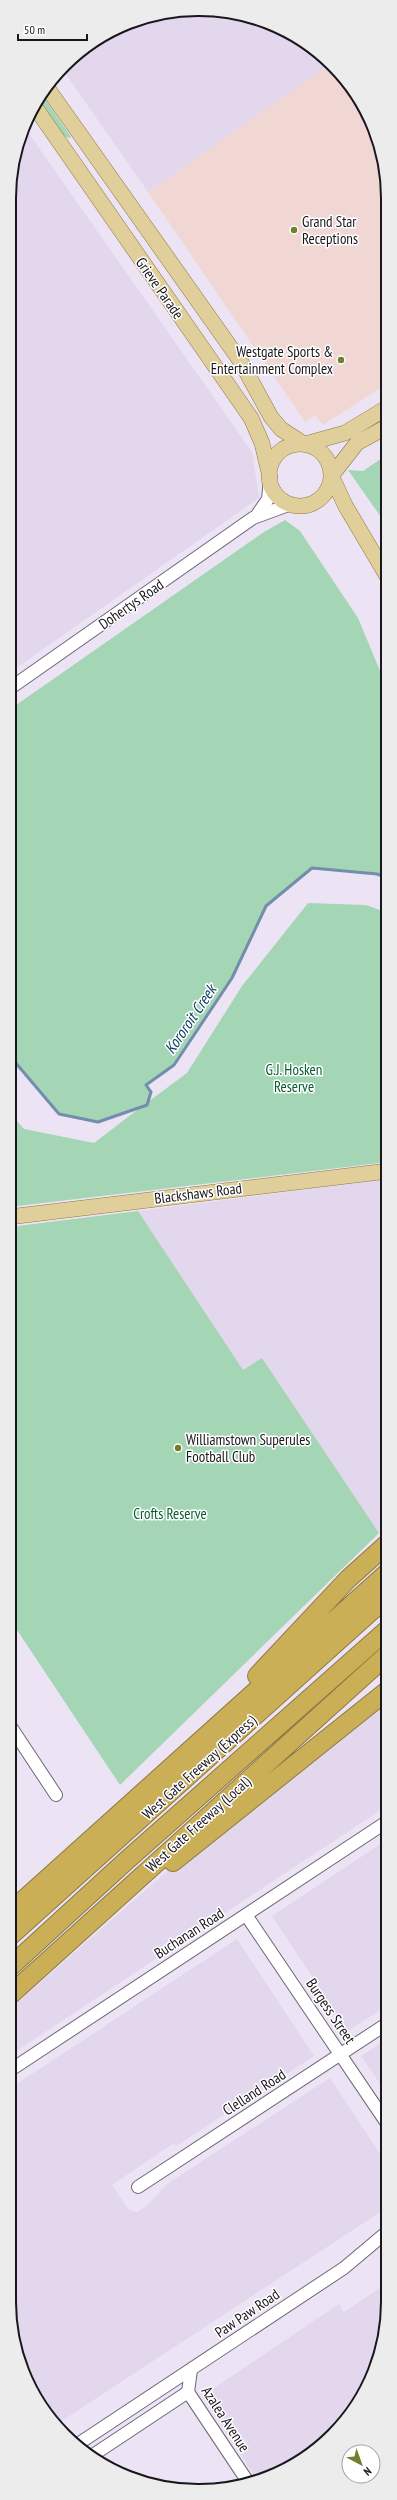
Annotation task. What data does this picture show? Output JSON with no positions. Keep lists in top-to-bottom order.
{
  "streets": {
    "highway": ["West Gate Freeway (Express)", "West Gate Freeway (Local)"],
    "main road": ["Grieve Parade", "Blackshaws Road"],
    "street": [
      "Dohertys Road",
      "Buchanan Road",
      "Burgess Street",
      "Clelland Road",
      "Paw Paw Road",
      "Azalea Avenue"
    ]
  },
  "crossings": [
    ["Grieve Parade", "Dohertys Road"],
    ["Buchanan Road", "Burgess Street"],
    ["Burgess Street", "Clelland Road"],
    ["Paw Paw Road", "Azalea Avenue"]
  ],
  "water": ["Kororoit Creek"],
  "parks": ["G.J. Hosken Reserve", "Crofts Reserve"],
  "places": ["Grand Star Receptions", "Westgate Sports & Entertainment Complex", "Williamstown Superules Football Club"],
  "scale_bar": "50 m",
  "north": "bottom right"
}
